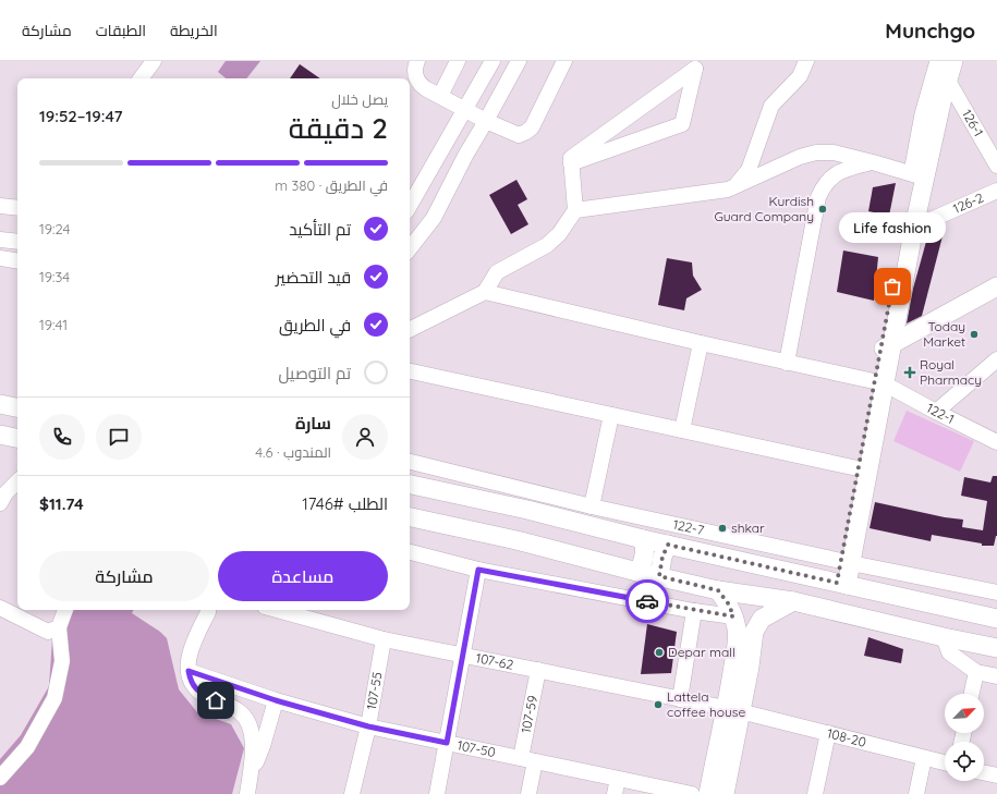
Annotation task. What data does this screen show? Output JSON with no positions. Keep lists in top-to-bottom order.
{
  "streets": {
    "street": [
      "126-1",
      "126-2",
      "122-1",
      "122-7",
      "107-62",
      "107-55",
      "107-59",
      "108-20",
      "107-50"
    ]
  },
  "crossings": [
    ["107-62", "107-55"],
    ["107-62", "107-59"],
    ["107-62", "108-20"],
    ["107-55", "107-50"],
    ["107-59", "107-50"]
  ],
  "places": {
    "other": [
      "Kurdish Guard Company",
      "Life fashion",
      "Today Market",
      "shkar",
      "Depar mall",
      "Lattela coffee house"
    ],
    "health": ["Royal Pharmacy"]
  },
  "north": "top right",
  "page": {
    "header": "Munchgo",
    "nav": ["الخريطة", "الطبقات", "مشاركة"],
    "heading": ["2 دقيقة", "يصل خلال", "19:47–19:52"],
    "panel": [
      "سارة",
      "المندوب · 4.6",
      "الطلب #1746",
      "$11.74"
    ],
    "bar": "في الطريق · 380 m",
    "list": [
      ["تم التأكيد", "19:24"],
      ["قيد التحضير", "19:34"],
      ["في الطريق", "19:41"],
      "تم التوصيل"
    ],
    "bubble": "Life fashion",
    "buttons": ["مساعدة", "مشاركة"]
  }
}
